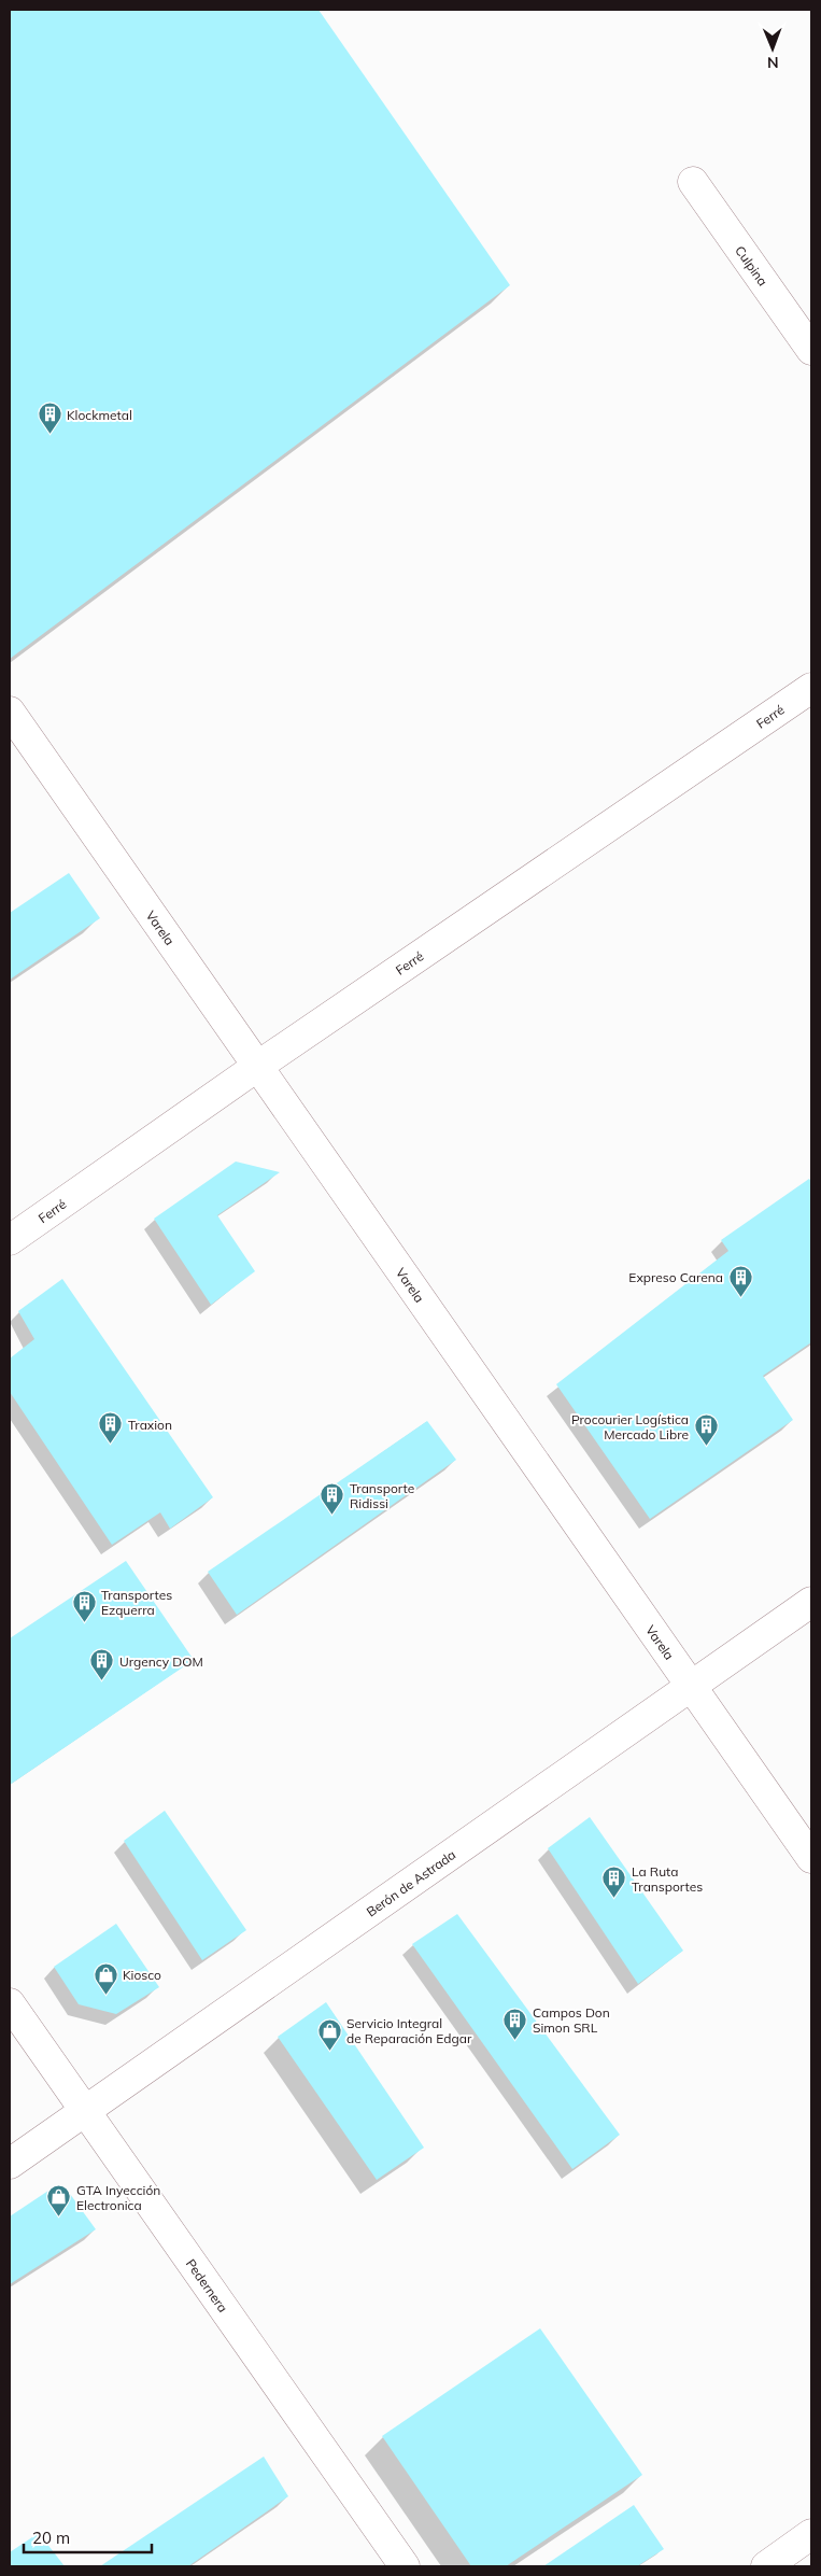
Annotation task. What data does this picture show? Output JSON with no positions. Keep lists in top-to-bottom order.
{
  "streets": {
    "street": [
      "Culpina",
      "Ferré",
      "Varela",
      "Berón de Astrada",
      "Pedernera"
    ]
  },
  "crossings": [
    ["Ferré", "Varela"],
    ["Varela", "Berón de Astrada"],
    ["Berón de Astrada", "Pedernera"]
  ],
  "places": {
    "building": [
      "Klockmetal",
      "Expreso Carena",
      "Traxion",
      "Procourier Logística Mercado Libre",
      "Transporte Ridissi",
      "Transportes Ezquerra",
      "Urgency DOM",
      "La Ruta Transportes",
      "Campos Don Simon SRL"
    ],
    "shop": ["Kiosco", "Servicio Integral de Reparación Edgar", "GTA Inyección Electronica"]
  },
  "scale_bar": "20 m",
  "north": "bottom"
}
